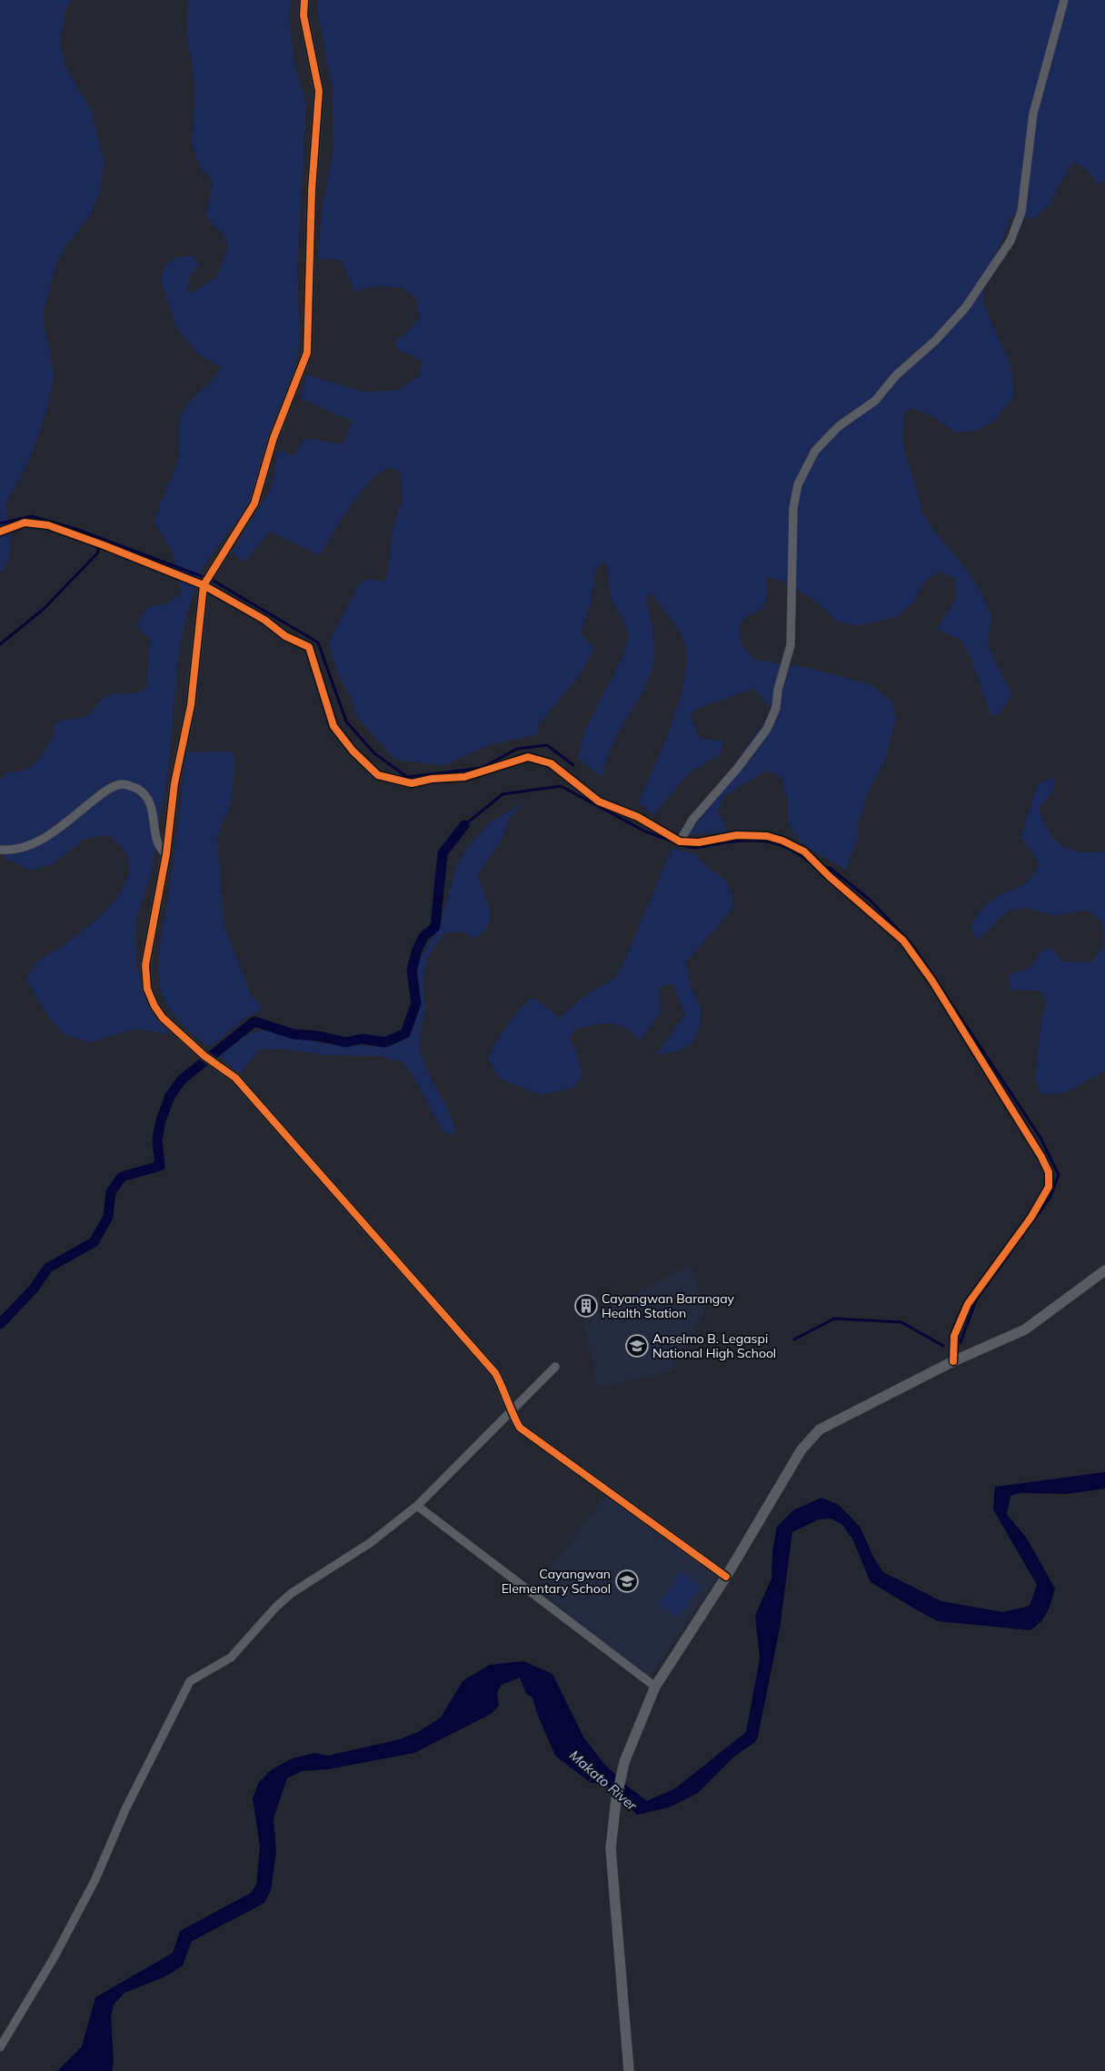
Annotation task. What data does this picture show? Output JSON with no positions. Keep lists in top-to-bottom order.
{
  "water": ["Makato River"],
  "places": {
    "building": ["Cayangwan Barangay Health Station"],
    "school or university": ["Anselmo B. Legaspi National High School", "Cayangwan Elementary School"]
  }
}
